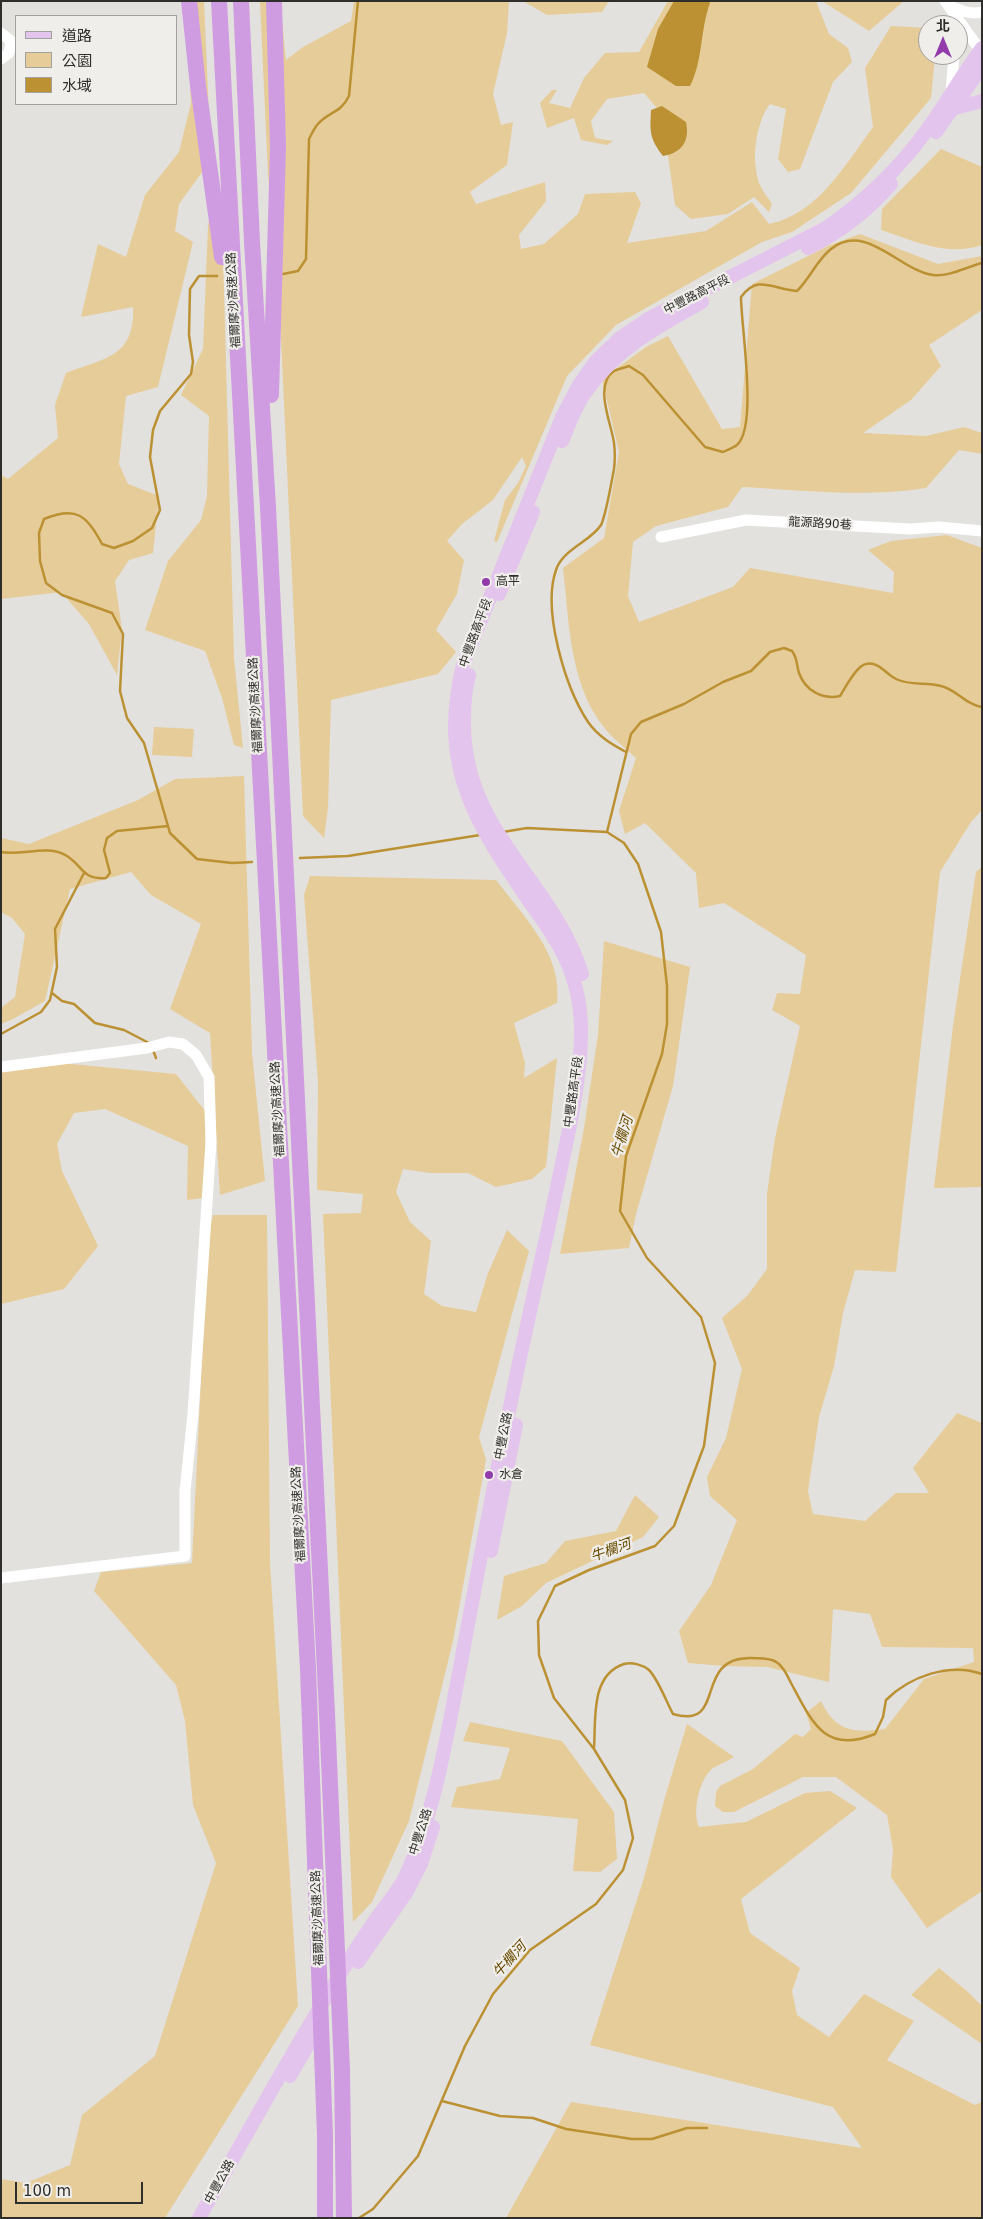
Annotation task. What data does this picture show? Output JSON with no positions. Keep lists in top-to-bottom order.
{
  "streets": {
    "highway": ["福爾摩沙高速公路"],
    "main road": ["中豐路高平段", "中豐公路"],
    "street": ["龍源路90巷"]
  },
  "crossings": [
    ["中豐路高平段", "中豐公路"]
  ],
  "water": ["牛欄河"],
  "places": ["高平", "水倉"],
  "legend": ["道路", "公園", "水域"],
  "scale_bar": "100 m",
  "north": "top"
}
